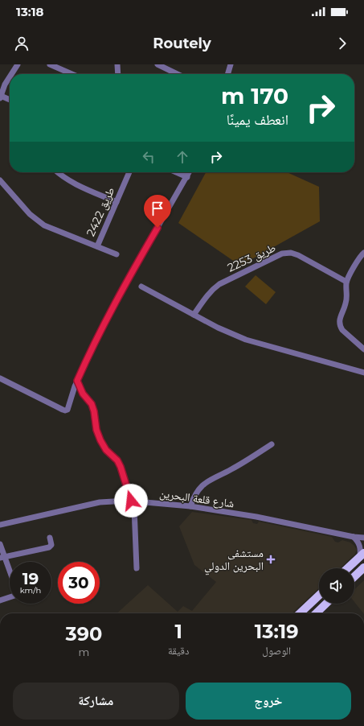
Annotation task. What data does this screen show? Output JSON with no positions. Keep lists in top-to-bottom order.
{
  "streets": {
    "street": ["طريق 2422", "طريق 2253", "شارع قلعة البحرين"]
  },
  "places": {
    "health": ["مستشفى البحرين الدولي"]
  },
  "page": {
    "status": "13:18",
    "header": "Routely",
    "turn": ["170 m", "انعطف يمينًا"],
    "speed": "19 km/h",
    "limit": "30",
    "eta": [
      "13:19",
      "الوصول",
      "1",
      "دقيقة",
      "390",
      "m"
    ],
    "buttons": ["خروج", "مشاركة"]
  }
}
